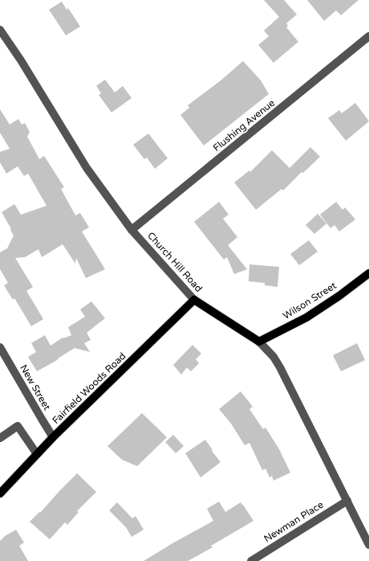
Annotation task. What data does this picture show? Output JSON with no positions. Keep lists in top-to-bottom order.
{
  "streets": {
    "main road": ["Church Hill Road", "Wilson Street", "Fairfield Woods Road"],
    "street": ["Flushing Avenue", "New Street", "Newman Place"]
  },
  "crossings": [
    ["Flushing Avenue", "Church Hill Road"],
    ["Church Hill Road", "Wilson Street"],
    ["Church Hill Road", "Fairfield Woods Road"],
    ["Church Hill Road", "Newman Place"],
    ["New Street", "Fairfield Woods Road"]
  ]
}
